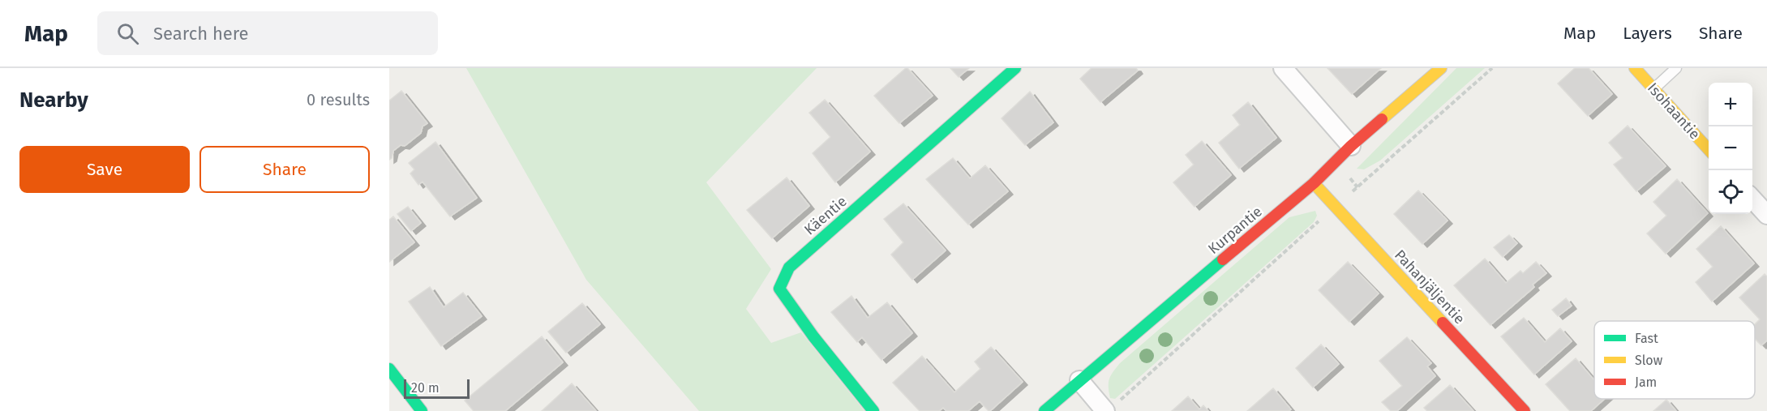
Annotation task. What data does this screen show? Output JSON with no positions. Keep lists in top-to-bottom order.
{
  "streets": {
    "street": [
      "Isohaantie",
      "Käentie",
      "Kurpantie",
      "Pahanjäljentie"
    ]
  },
  "crossings": [
    ["Kurpantie", "Pahanjäljentie"]
  ],
  "legend": ["Fast", "Slow", "Jam"],
  "scale_bar": "20 m",
  "page": {
    "header": "Map",
    "search": "Search here",
    "nav": ["Map", "Layers", "Share"],
    "heading": ["Nearby", "0 results"],
    "map_buttons": ["+", "−"],
    "buttons": ["Save", "Share"],
    "scale": "20 m"
  }
}
